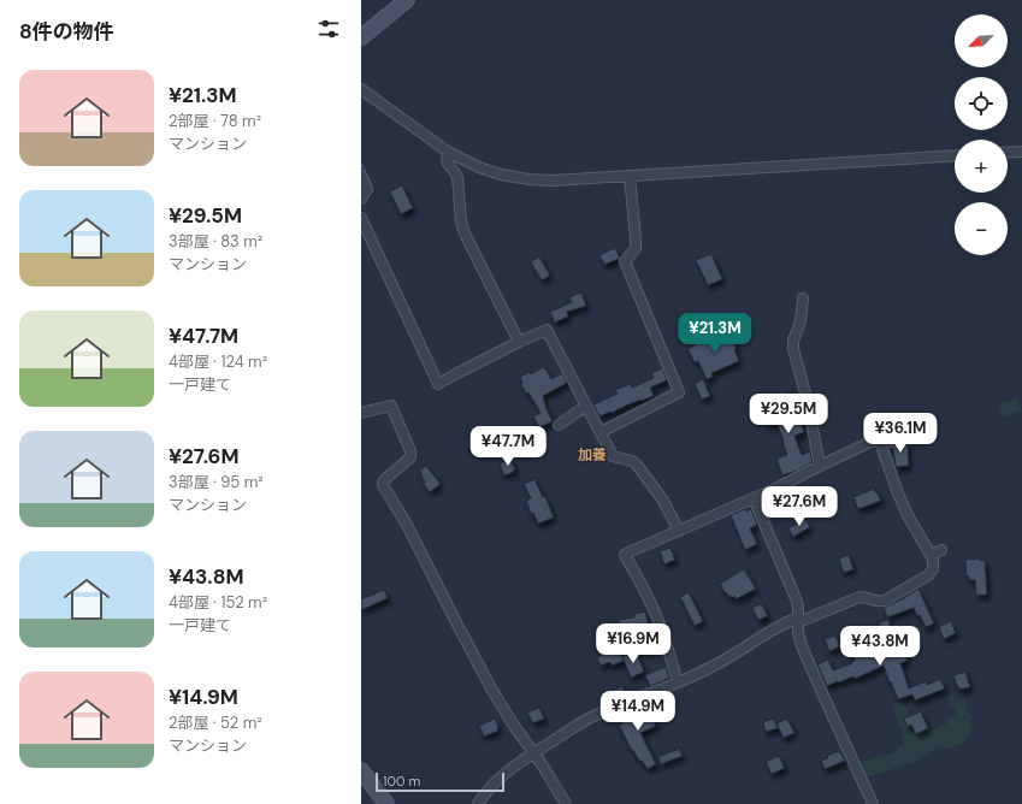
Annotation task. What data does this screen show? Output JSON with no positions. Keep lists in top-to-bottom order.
{
  "districts": ["加養"],
  "scale_bar": "100 m",
  "north": "bottom left",
  "page": {
    "heading": "8件の物件",
    "map_buttons": ["+", "−"],
    "list": [
      {
        "name": "¥21.3M",
        "note": "2部屋 · 78 m² · マンション"
      },
      {
        "name": "¥29.5M",
        "note": "3部屋 · 83 m² · マンション"
      },
      {
        "name": "¥47.7M",
        "note": "4部屋 · 124 m² · 一戸建て"
      },
      {
        "name": "¥27.6M",
        "note": "3部屋 · 95 m² · マンション"
      },
      {
        "name": "¥43.8M",
        "note": "4部屋 · 152 m² · 一戸建て"
      },
      {
        "name": "¥14.9M",
        "note": "2部屋 · 52 m² · マンション"
      }
    ],
    "price": [
      "¥21.3M",
      "¥29.5M",
      "¥36.1M",
      "¥47.7M",
      "¥27.6M",
      "¥16.9M",
      "¥43.8M",
      "¥14.9M"
    ],
    "scale": "100 m"
  }
}
